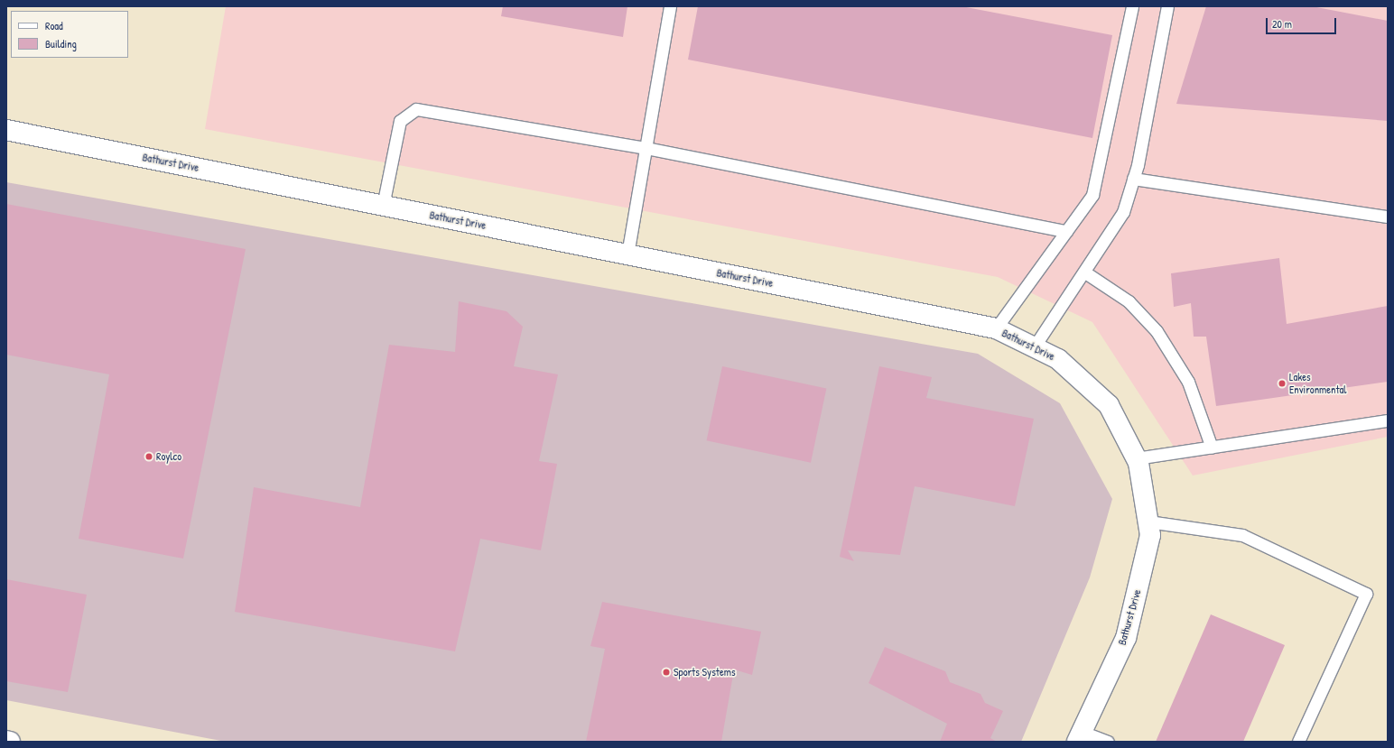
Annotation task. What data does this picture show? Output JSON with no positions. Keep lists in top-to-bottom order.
{
  "streets": {
    "street": ["Bathurst Drive"]
  },
  "places": ["Lakes Environmental", "Roylco", "Sports Systems"],
  "legend": ["Road", "Building"],
  "scale_bar": "20 m"
}
